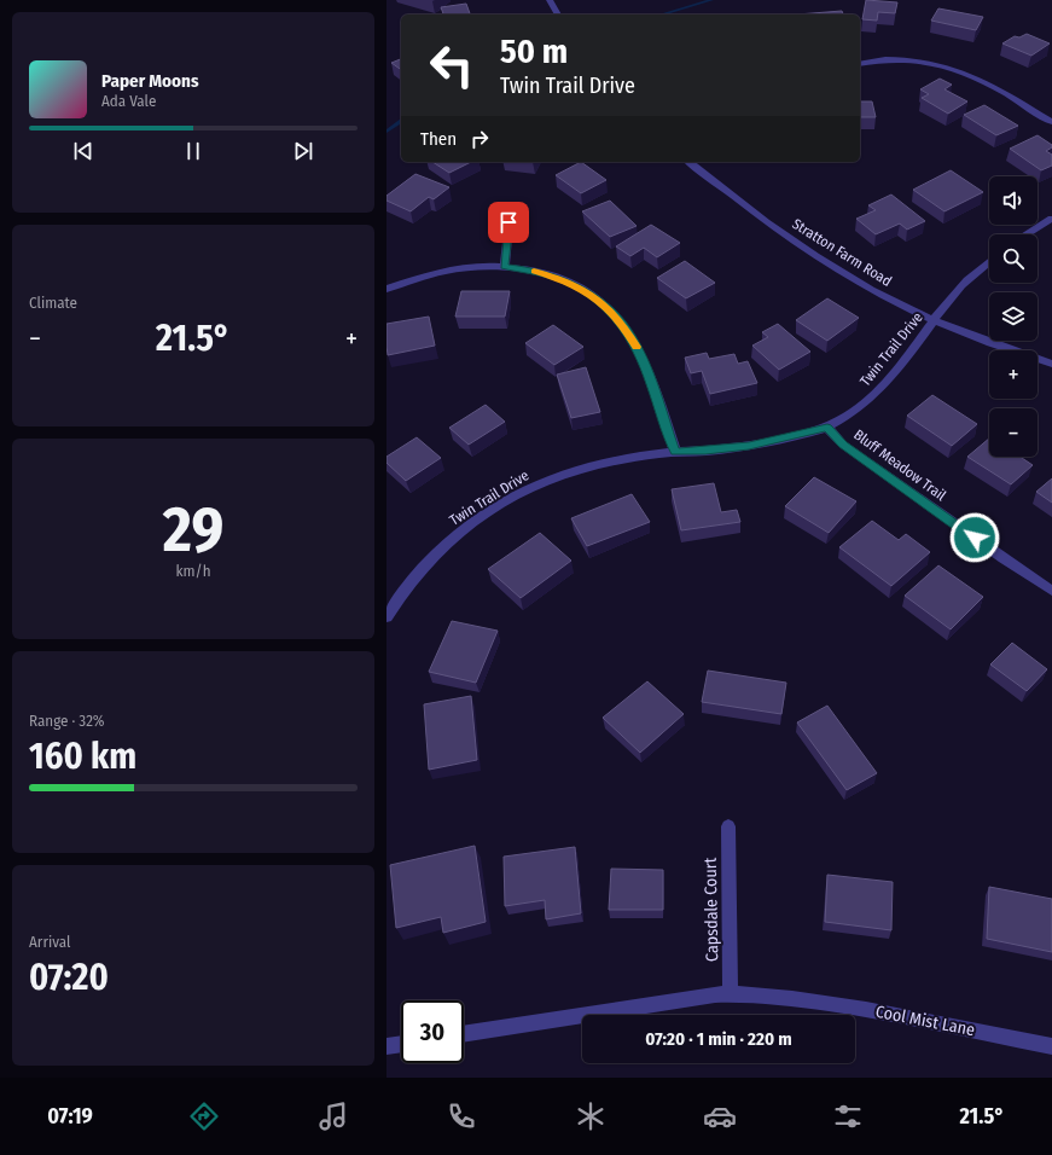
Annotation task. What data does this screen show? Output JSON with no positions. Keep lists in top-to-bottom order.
{
  "streets": {
    "street": [
      "Stratton Farm Road",
      "Twin Trail Drive",
      "Bluff Meadow Trail",
      "Capsdale Court",
      "Cool Mist Lane"
    ]
  },
  "crossings": [
    ["Stratton Farm Road", "Twin Trail Drive"],
    ["Twin Trail Drive", "Bluff Meadow Trail"],
    ["Capsdale Court", "Cool Mist Lane"]
  ],
  "page": {
    "turn": ["50 m", "Twin Trail Drive"],
    "song": ["Paper Moons", "Ada Vale"],
    "then": "Then",
    "map_buttons": ["+", "−"],
    "tile": [
      "Climate",
      ["29", "km/h"],
      ["Range · 32%", "160 km"],
      ["Arrival", "07:20"]
    ],
    "heat": ["−", "21.5°", "+"],
    "limit": "30",
    "trip": "07:20 · 1 min · 220 m",
    "tabs": ["07:19", "21.5°"]
  }
}
